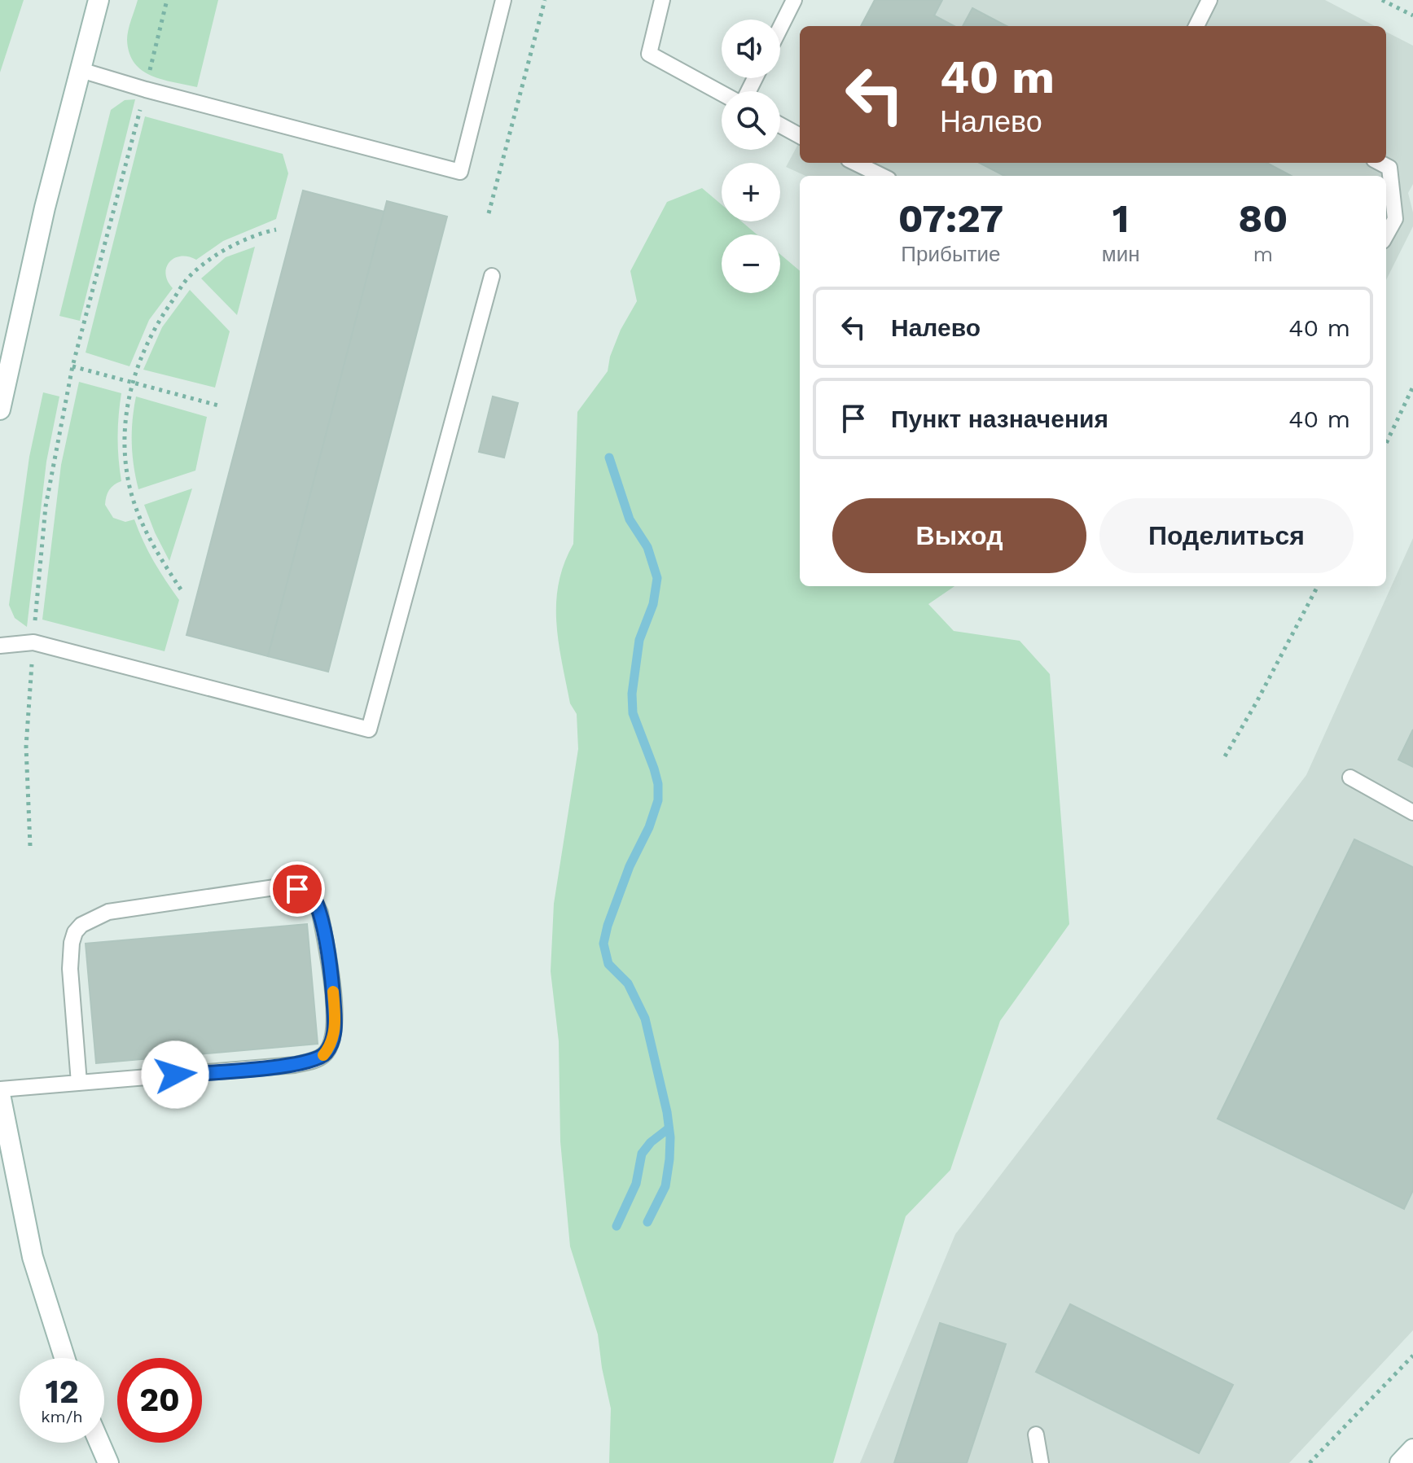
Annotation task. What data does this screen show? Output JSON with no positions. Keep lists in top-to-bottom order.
{
  "page": {
    "map_buttons": ["+", "−"],
    "turn": ["40 m", "Налево"],
    "eta": [
      "07:27",
      "Прибытие",
      "1",
      "мин",
      "80",
      "m"
    ],
    "list": [
      {
        "name": "Налево",
        "value": "40 m"
      },
      {
        "name": "Пункт назначения",
        "value": "40 m"
      }
    ],
    "buttons": ["Выход", "Поделиться"],
    "speed": "12 km/h",
    "limit": "20"
  }
}
